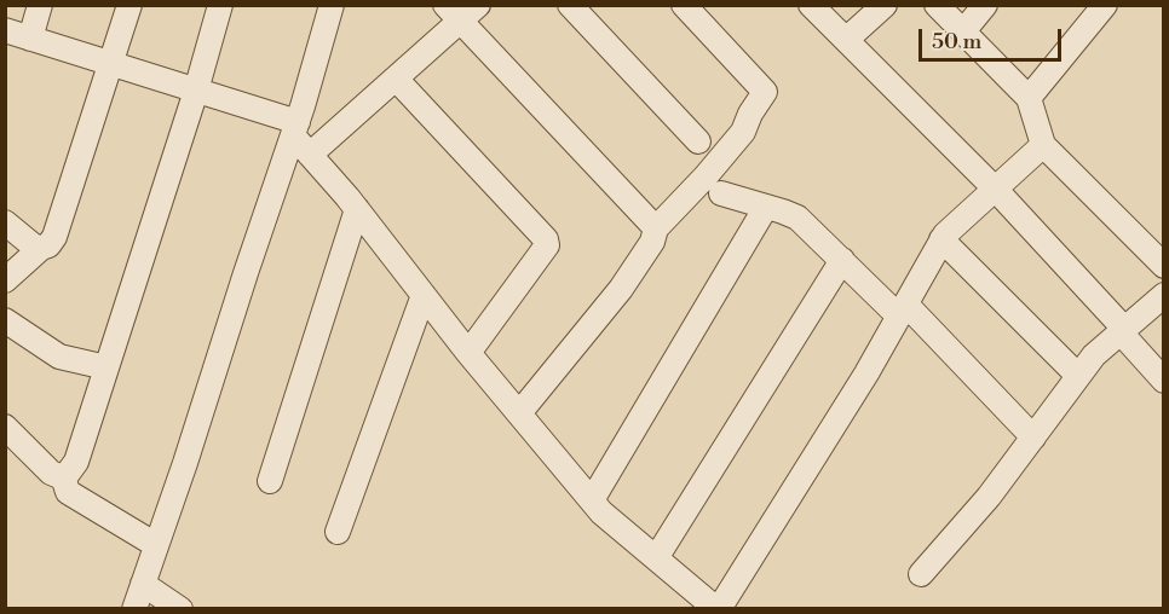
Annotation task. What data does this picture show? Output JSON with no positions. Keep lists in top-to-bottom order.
{
  "scale_bar": "50 m"
}
